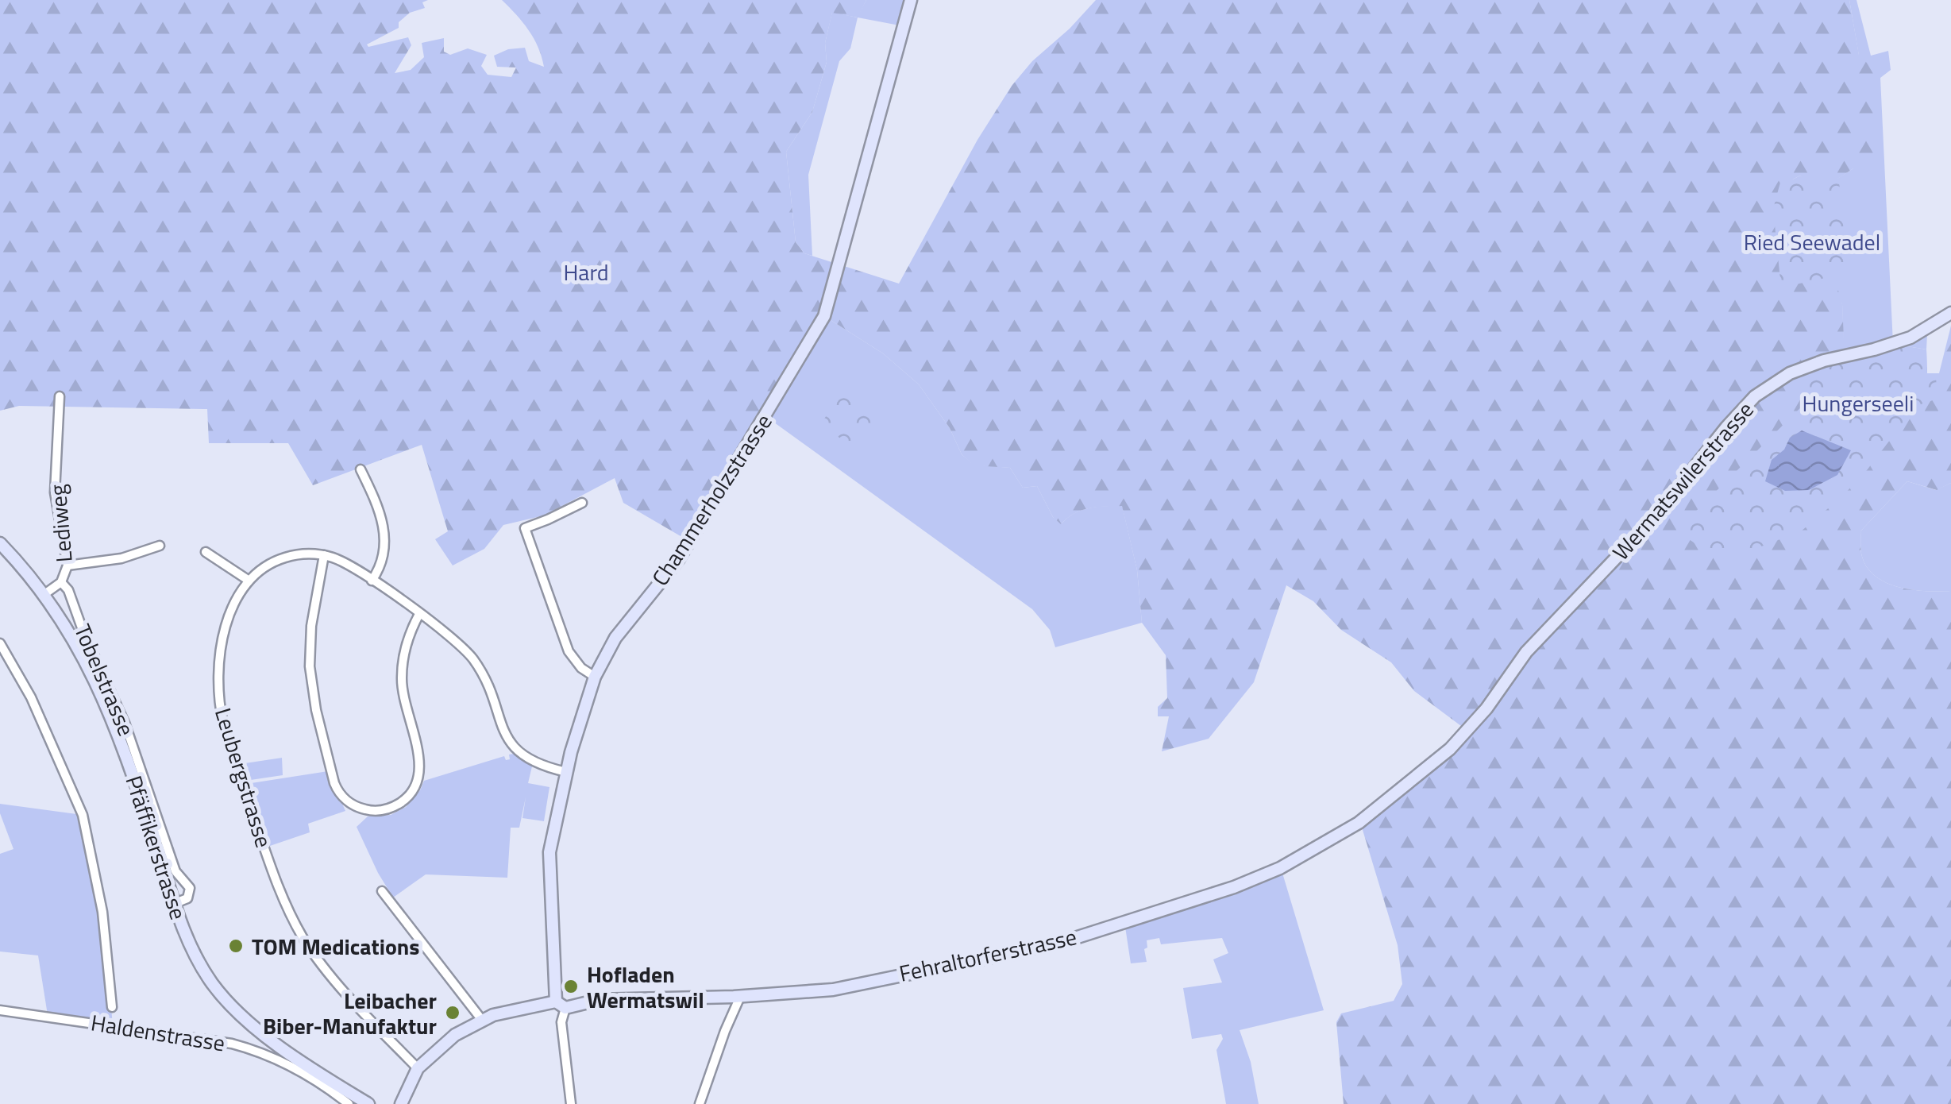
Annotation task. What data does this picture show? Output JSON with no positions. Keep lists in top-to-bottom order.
{
  "streets": {
    "street": [
      "Wermatswilerstrasse",
      "Chammerholzstrasse",
      "Lediweg",
      "Tobelstrasse",
      "Leubergstrasse",
      "Pfäffikerstrasse",
      "Fehraltorferstrasse",
      "Haldenstrasse"
    ]
  },
  "crossings": [
    ["Wermatswilerstrasse", "Fehraltorferstrasse"],
    ["Chammerholzstrasse", "Fehraltorferstrasse"],
    ["Lediweg", "Tobelstrasse"],
    ["Lediweg", "Pfäffikerstrasse"],
    ["Tobelstrasse", "Pfäffikerstrasse"],
    ["Leubergstrasse", "Fehraltorferstrasse"]
  ],
  "parks": ["Ried Seewadel", "Hard", "Hungerseeli"],
  "places": ["TOM Medications", "Hofladen Wermatswil", "Leibacher Biber-Manufaktur"]
}
